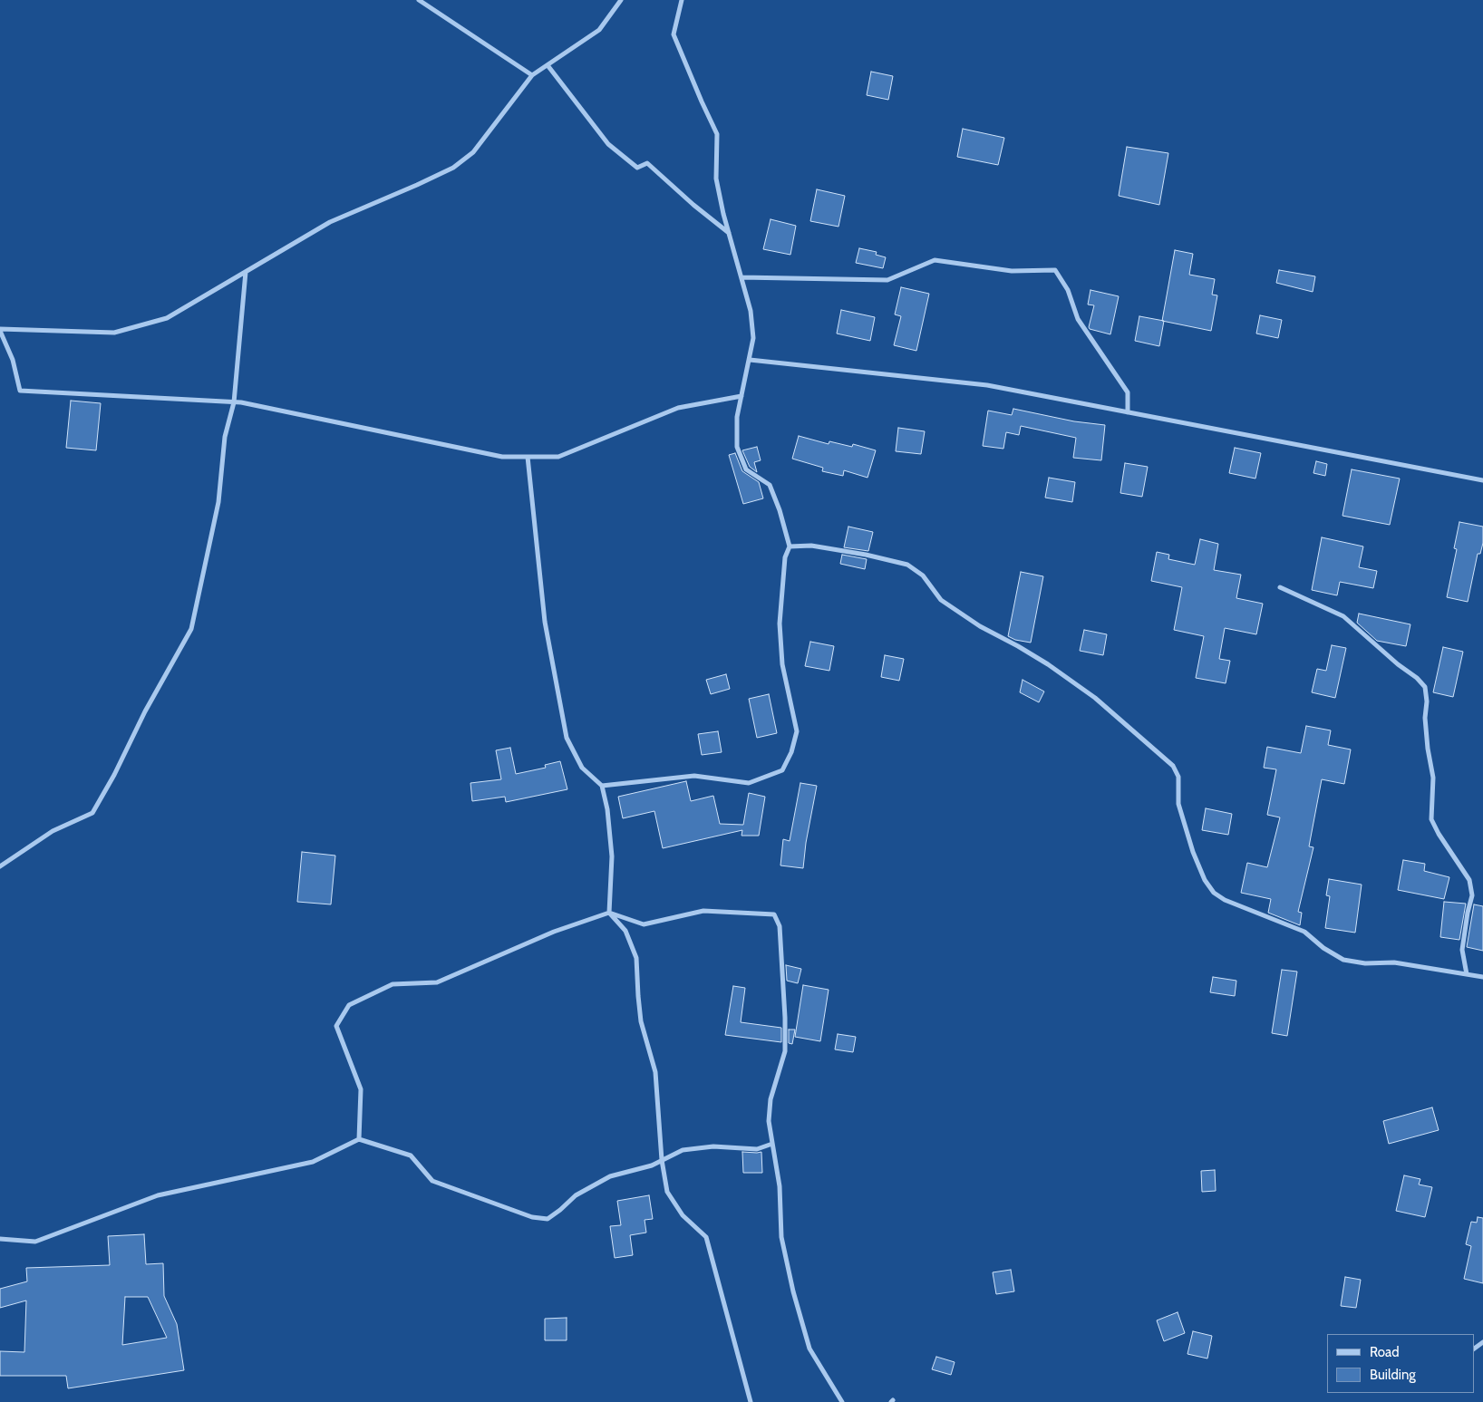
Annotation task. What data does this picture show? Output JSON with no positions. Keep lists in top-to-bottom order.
{
  "legend": ["Road", "Building"]
}
